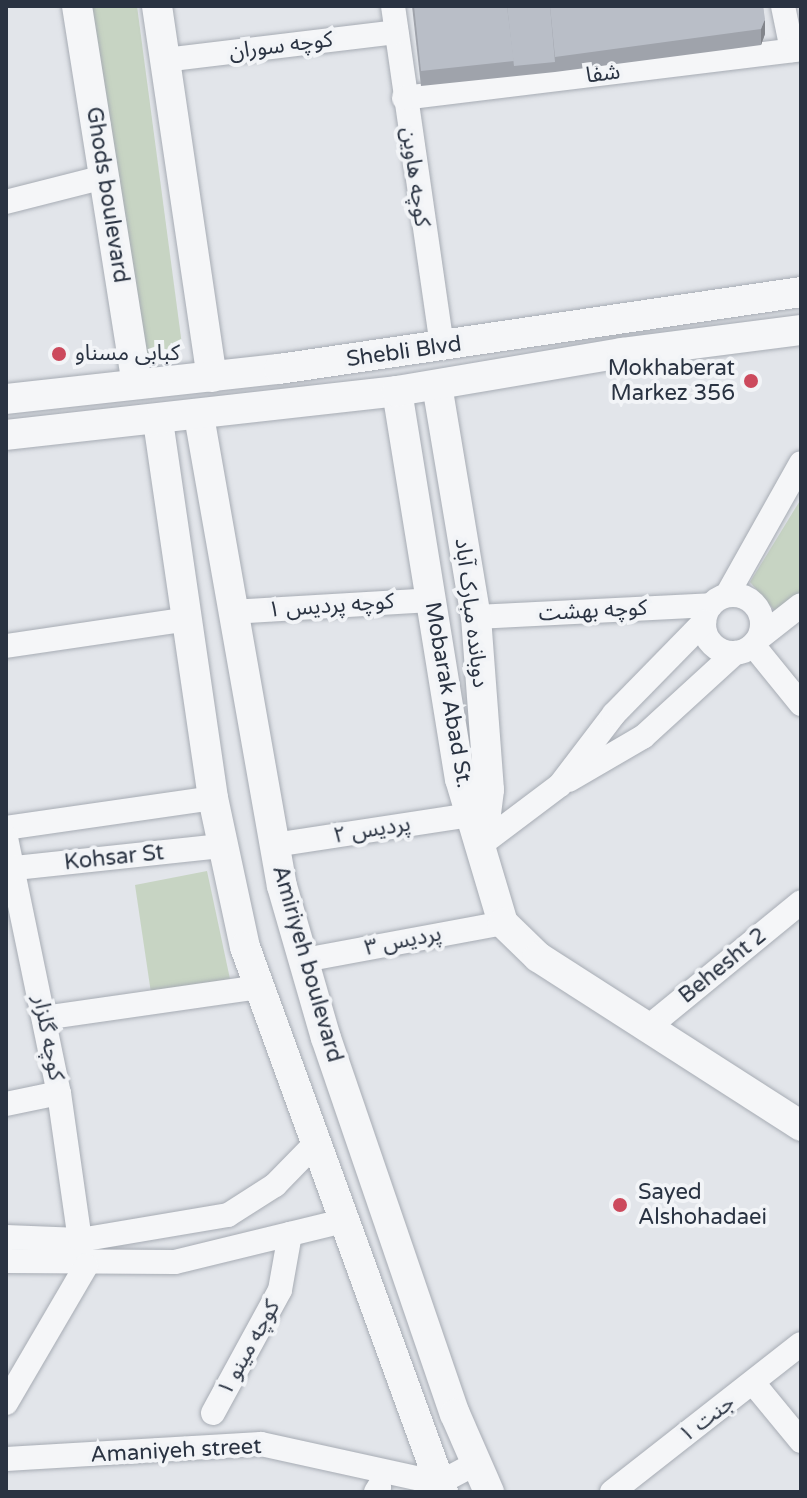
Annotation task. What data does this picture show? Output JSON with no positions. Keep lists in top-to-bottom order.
{
  "streets": {
    "street": [
      "کوچه سوران",
      "شفا",
      "کوچه هاوین",
      "Ghods boulevard",
      "Shebli Blvd",
      "کوچه پردیس ۱",
      "کوچه بهشت",
      "دوبانده مبارک آباد",
      "Mobarak Abad St.",
      "پردیس ۲",
      "Kohsar St",
      "پردیس ۳",
      "Amiriyeh boulevard",
      "Behesht 2",
      "کوچه گلزار",
      "کوچه مینو ۱",
      "جنت ۱",
      "Amaniyeh street"
    ]
  },
  "crossings": [
    ["کوچه سوران", "کوچه هاوین"],
    ["شفا", "کوچه هاوین"],
    ["کوچه هاوین", "Shebli Blvd"],
    ["Ghods boulevard", "Shebli Blvd"],
    ["Shebli Blvd", "دوبانده مبارک آباد"],
    ["Shebli Blvd", "Mobarak Abad St."],
    ["Shebli Blvd", "Amiriyeh boulevard"],
    ["کوچه پردیس ۱", "Mobarak Abad St."],
    ["کوچه پردیس ۱", "Amiriyeh boulevard"],
    ["کوچه بهشت", "دوبانده مبارک آباد"],
    ["دوبانده مبارک آباد", "Mobarak Abad St."],
    ["Mobarak Abad St.", "پردیس ۲"],
    ["Mobarak Abad St.", "پردیس ۳"],
    ["پردیس ۲", "Amiriyeh boulevard"],
    ["Kohsar St", "کوچه گلزار"],
    ["پردیس ۳", "Amiriyeh boulevard"]
  ],
  "places": ["کبابی مسناو", "Mokhaberat Markez 356", "Sayed Alshohadaei"]
}
